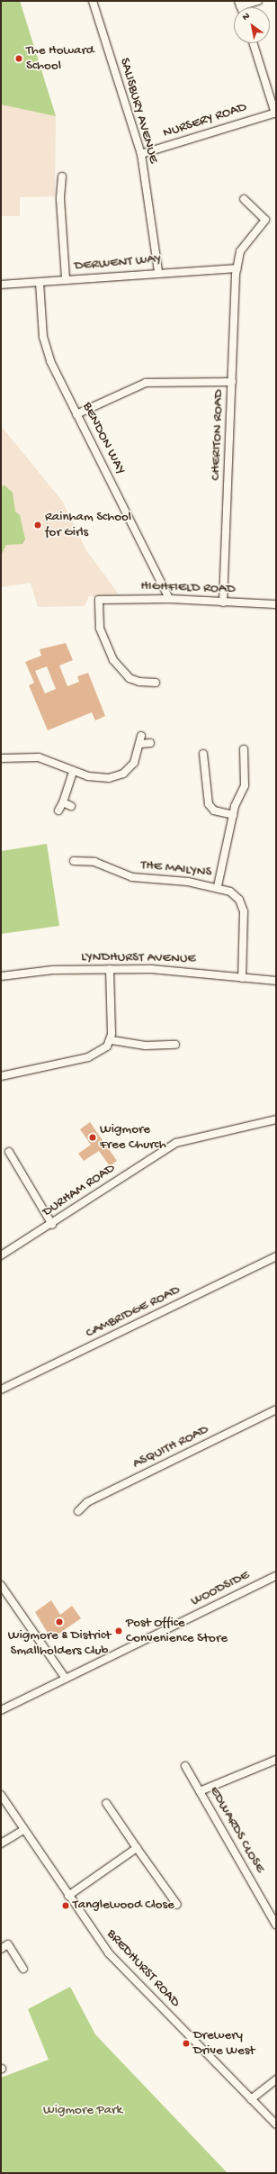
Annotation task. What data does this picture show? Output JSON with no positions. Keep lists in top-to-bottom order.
{
  "streets": {
    "street": [
      "SALISBURY AVENUE",
      "NURSERY ROAD",
      "DERWENT WAY",
      "CHERITON ROAD",
      "BENDON WAY",
      "HIGHFIELD ROAD",
      "THE MAILYNS",
      "LYNDHURST AVENUE",
      "DURHAM ROAD",
      "CAMBRIDGE ROAD",
      "ASQUITH ROAD",
      "WOODSIDE",
      "EDWARDS CLOSE",
      "BREDHURST ROAD"
    ]
  },
  "crossings": [
    ["SALISBURY AVENUE", "NURSERY ROAD"],
    ["SALISBURY AVENUE", "DERWENT WAY"],
    ["DERWENT WAY", "CHERITON ROAD"],
    ["DERWENT WAY", "BENDON WAY"],
    ["CHERITON ROAD", "HIGHFIELD ROAD"],
    ["BENDON WAY", "HIGHFIELD ROAD"],
    ["THE MAILYNS", "LYNDHURST AVENUE"]
  ],
  "parks": ["Wigmore Park"],
  "places": [
    "The Howard School",
    "Rainham School for Girls",
    "Wigmore Free Church",
    "Wigmore & District Smallholders Club",
    "Post Office Convenience Store",
    "Tanglewood Close",
    "Drewery Drive West"
  ],
  "north": "top left"
}
